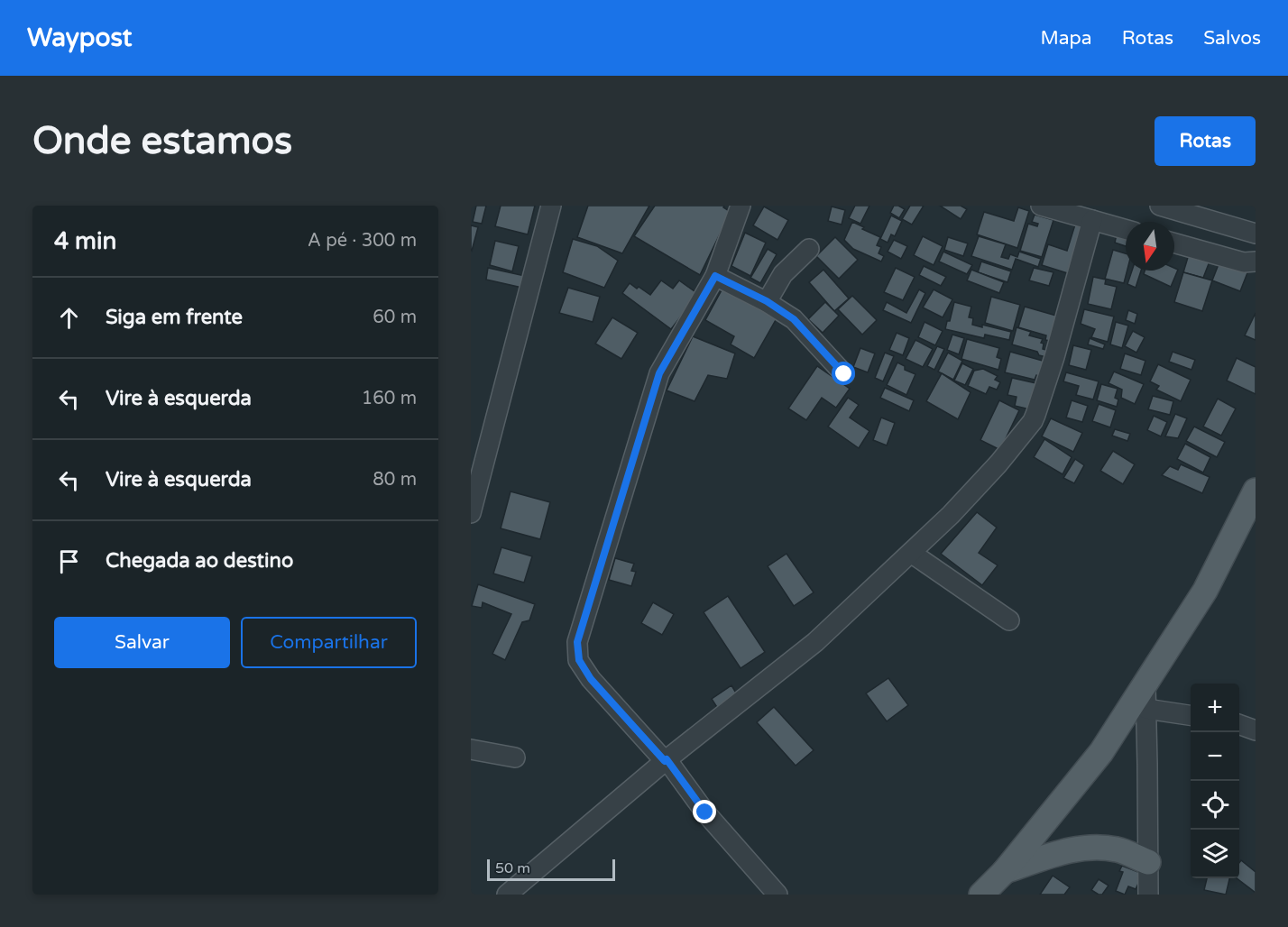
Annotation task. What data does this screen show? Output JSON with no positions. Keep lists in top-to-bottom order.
{
  "scale_bar": "50 m",
  "north": "bottom",
  "page": {
    "header": "Waypost",
    "nav": ["Mapa", "Rotas", "Salvos"],
    "buttons": [
      "Rotas",
      ["Salvar", "Compartilhar"]
    ],
    "title": "Onde estamos",
    "heading": ["4 min", "A pé · 300 m"],
    "list": [
      ["Siga em frente", "60 m"],
      ["Vire à esquerda", "160 m"],
      ["Vire à esquerda", "80 m"],
      "Chegada ao destino"
    ],
    "map_buttons": ["+", "−"],
    "scale": "50 m"
  }
}
